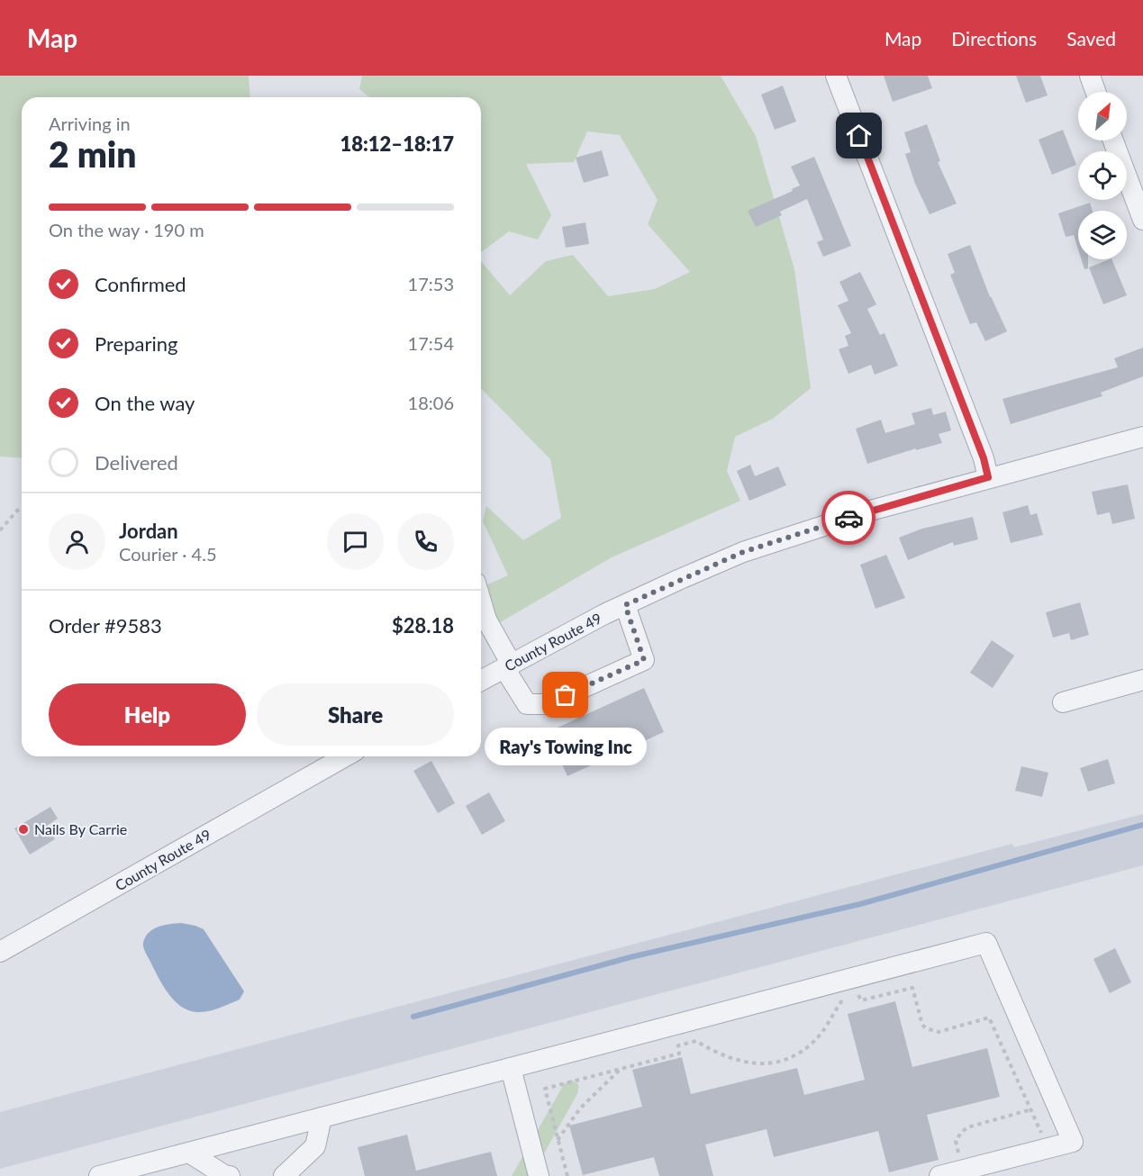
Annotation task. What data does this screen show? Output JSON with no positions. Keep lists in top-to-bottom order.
{
  "streets": {
    "street": ["County Route 49"]
  },
  "places": ["Ray's Towing Inc", "Nails By Carrie"],
  "north": "top right",
  "page": {
    "header": "Map",
    "nav": ["Map", "Directions", "Saved"],
    "heading": ["2 min", "Arriving in", "18:12–18:17"],
    "panel": [
      "Jordan",
      "Courier · 4.5",
      "Order #9583",
      "$28.18"
    ],
    "bar": "On the way · 190 m",
    "list": [
      ["Confirmed", "17:53"],
      ["Preparing", "17:54"],
      ["On the way", "18:06"],
      "Delivered"
    ],
    "buttons": ["Help", "Share"],
    "bubble": "Ray's Towing Inc"
  }
}
